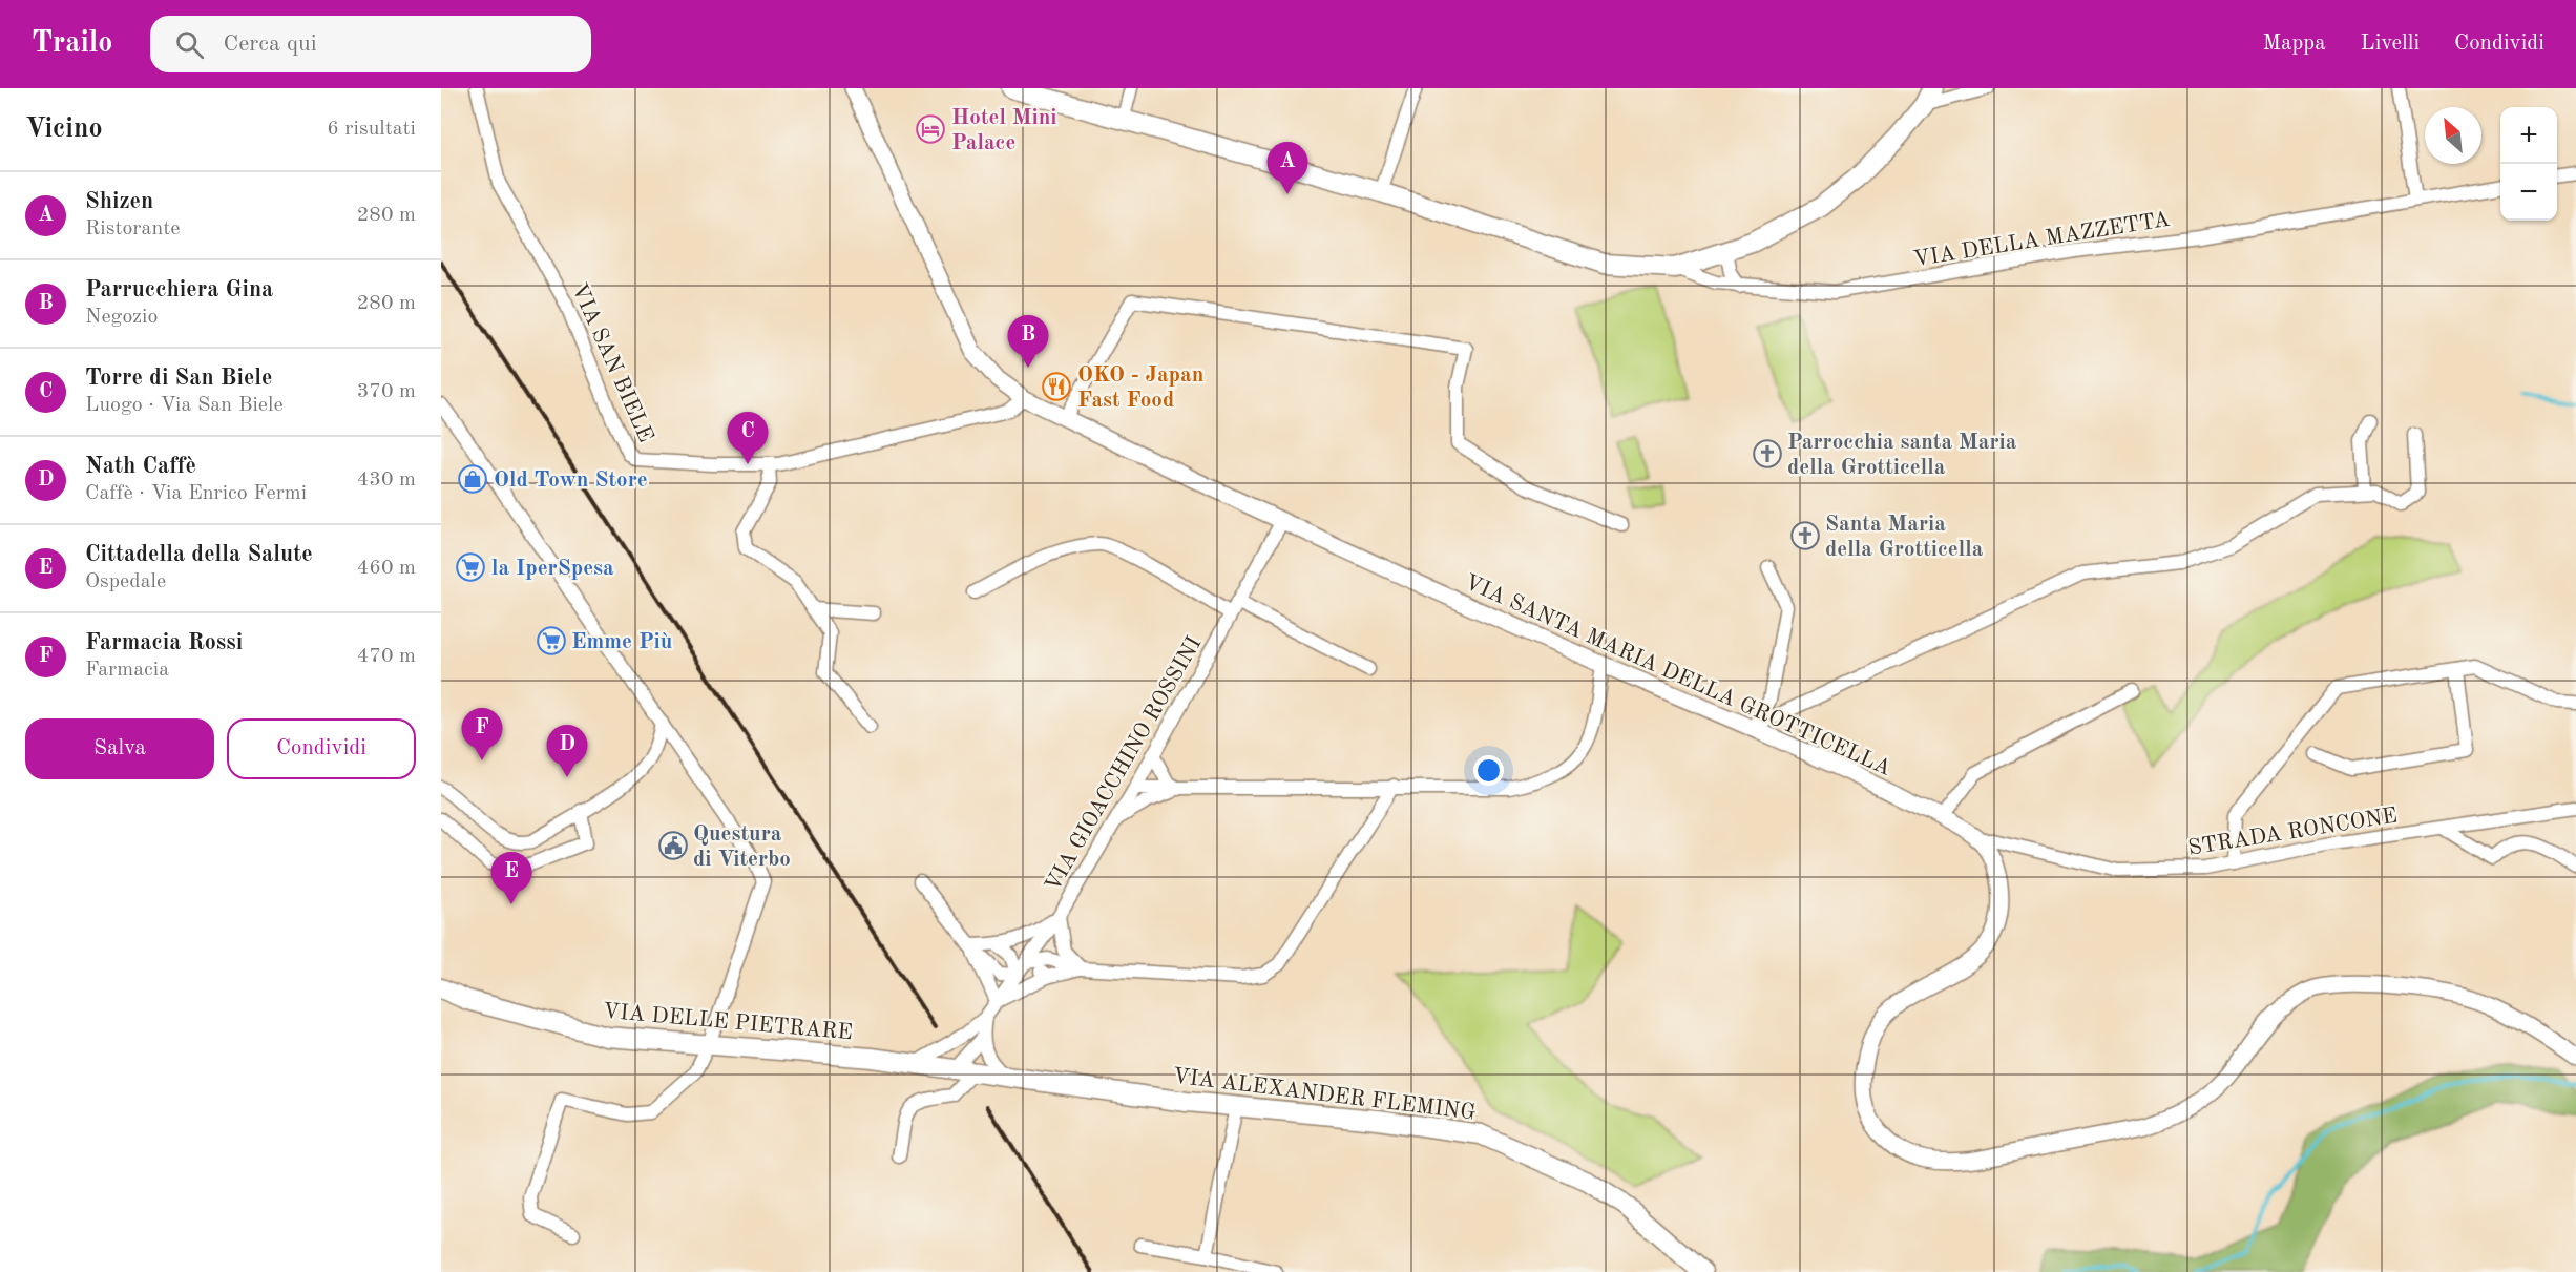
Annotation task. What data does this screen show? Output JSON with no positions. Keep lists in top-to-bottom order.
{
  "streets": {
    "main road": ["VIA DELLE PIETRARE", "VIA ALEXANDER FLEMING"],
    "street": [
      "VIA DELLA MAZZETTA",
      "VIA SAN BIELE",
      "VIA SANTA MARIA DELLA GROTTICELLA",
      "VIA GIOACCHINO ROSSINI",
      "STRADA RONCONE"
    ]
  },
  "crossings": [
    ["VIA SAN BIELE", "VIA SANTA MARIA DELLA GROTTICELLA"],
    ["VIA SANTA MARIA DELLA GROTTICELLA", "VIA GIOACCHINO ROSSINI"],
    ["VIA SANTA MARIA DELLA GROTTICELLA", "STRADA RONCONE"],
    ["VIA DELLE PIETRARE", "VIA ALEXANDER FLEMING"]
  ],
  "places": {
    "hotel": ["Hotel Mini Palace"],
    "restaurant": ["OKO - Japan Fast Food"],
    "church": ["Parrocchia santa Maria della Grotticella", "Santa Maria della Grotticella"],
    "shop": ["Old Town Store"],
    "supermarket": ["la IperSpesa", "Emme Più"],
    "public building": ["Questura di Viterbo"]
  },
  "north": "top left",
  "page": {
    "header": "Trailo",
    "search": "Cerca qui",
    "nav": ["Mappa", "Livelli", "Condividi"],
    "heading": ["Vicino", "6 risultati"],
    "map_buttons": ["+", "−"],
    "pins": [
      "A",
      "B",
      "C",
      "F",
      "D",
      "E"
    ],
    "list": [
      {
        "mark": "A",
        "name": "Shizen",
        "note": "Ristorante",
        "value": "280 m"
      },
      {
        "mark": "B",
        "name": "Parrucchiera Gina",
        "note": "Negozio",
        "value": "280 m"
      },
      {
        "mark": "C",
        "name": "Torre di San Biele",
        "note": "Luogo · Via San Biele",
        "value": "370 m"
      },
      {
        "mark": "D",
        "name": "Nath Caffè",
        "note": "Caffè · Via Enrico Fermi",
        "value": "430 m"
      },
      {
        "mark": "E",
        "name": "Cittadella della Salute",
        "note": "Ospedale",
        "value": "460 m"
      },
      {
        "mark": "F",
        "name": "Farmacia Rossi",
        "note": "Farmacia",
        "value": "470 m"
      }
    ],
    "buttons": ["Salva", "Condividi"]
  }
}
